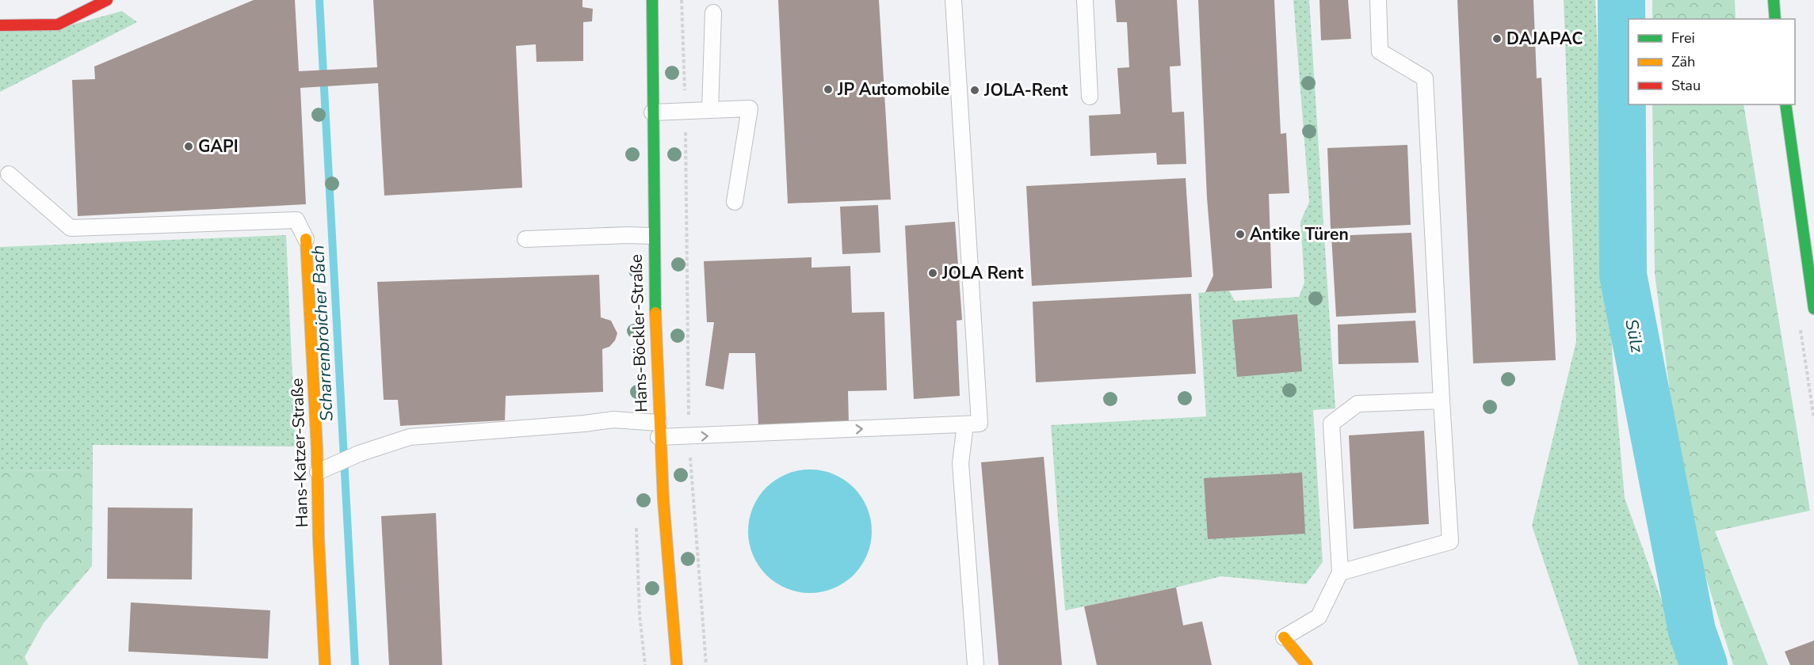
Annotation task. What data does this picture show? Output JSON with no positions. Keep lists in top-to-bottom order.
{
  "streets": {
    "street": ["Hans-Böckler-Straße", "Hans-Katzer-Straße"]
  },
  "water": ["Scharrenbroicher Bach", "Sülz"],
  "places": [
    "DAJAPAC",
    "JP Automobile",
    "JOLA-Rent",
    "GAPI",
    "Antike Türen",
    "JOLA Rent"
  ],
  "legend": ["Frei", "Zäh", "Stau"]
}
